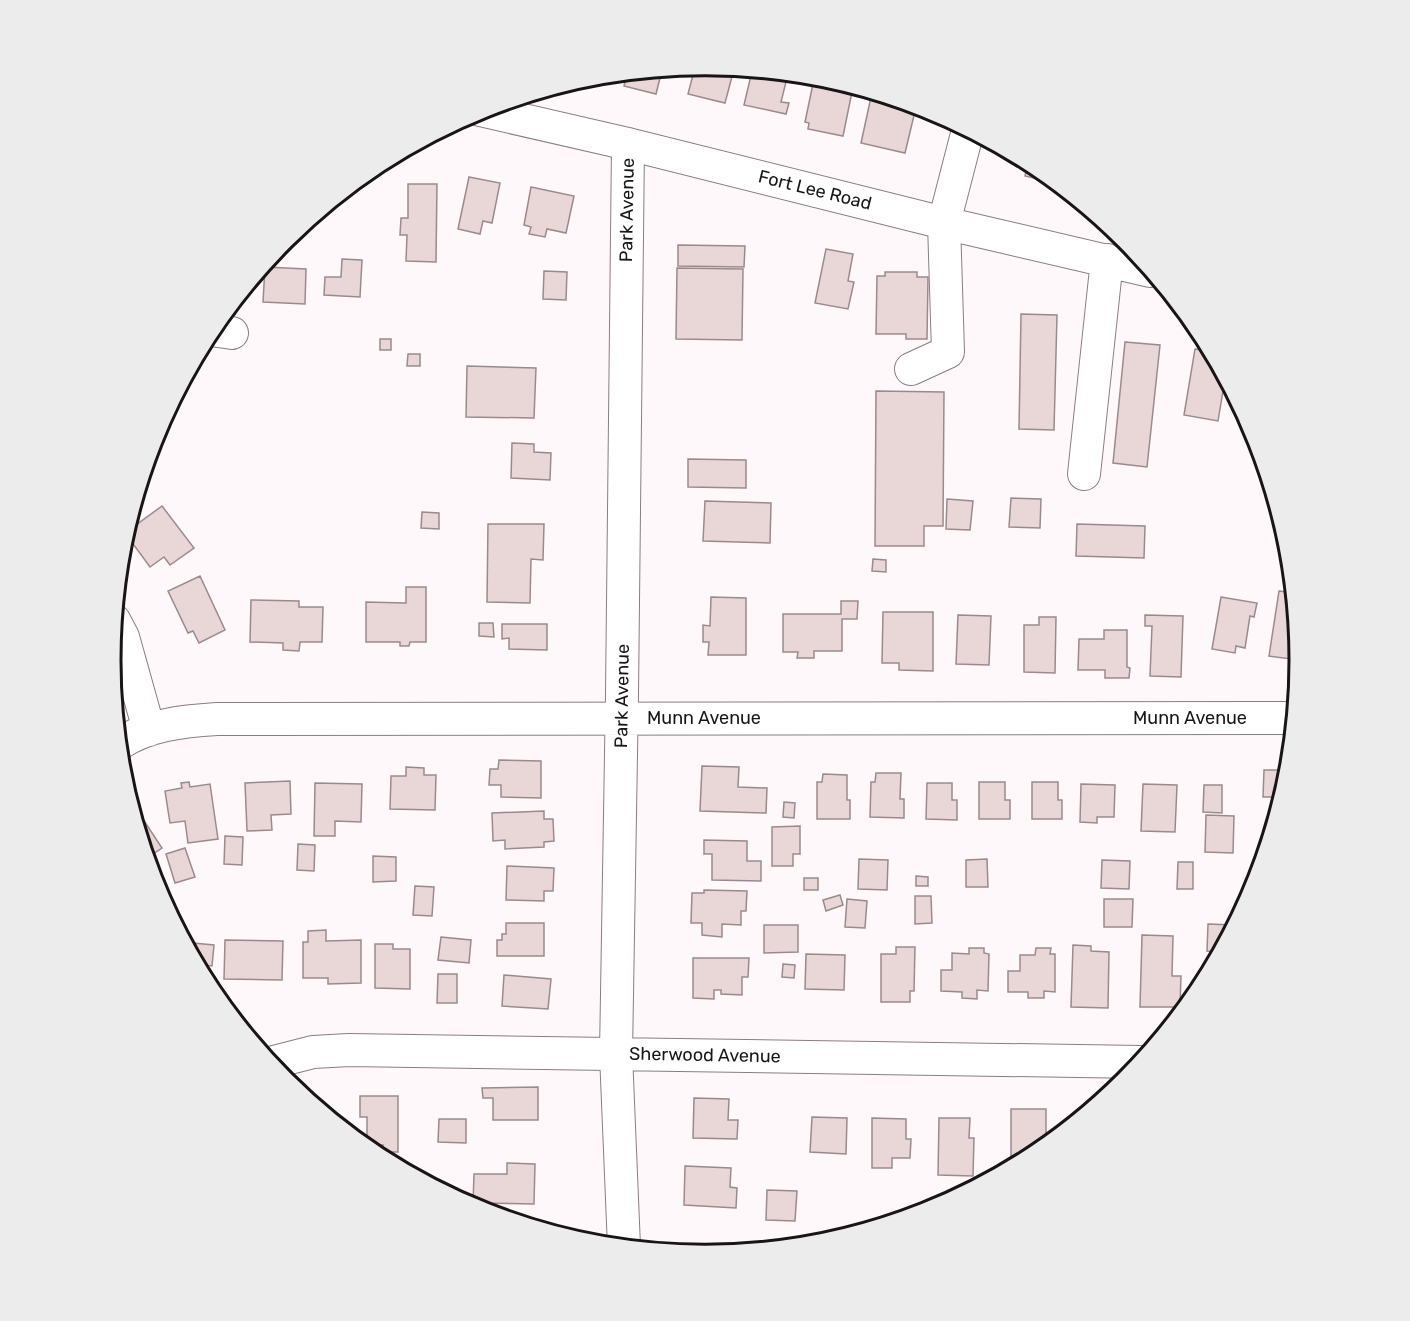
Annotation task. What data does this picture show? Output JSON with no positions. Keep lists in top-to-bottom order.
{
  "streets": {
    "street": [
      "Fort Lee Road",
      "Park Avenue",
      "Munn Avenue",
      "Sherwood Avenue"
    ]
  },
  "crossings": [
    ["Fort Lee Road", "Park Avenue"],
    ["Park Avenue", "Munn Avenue"],
    ["Park Avenue", "Sherwood Avenue"]
  ]
}
